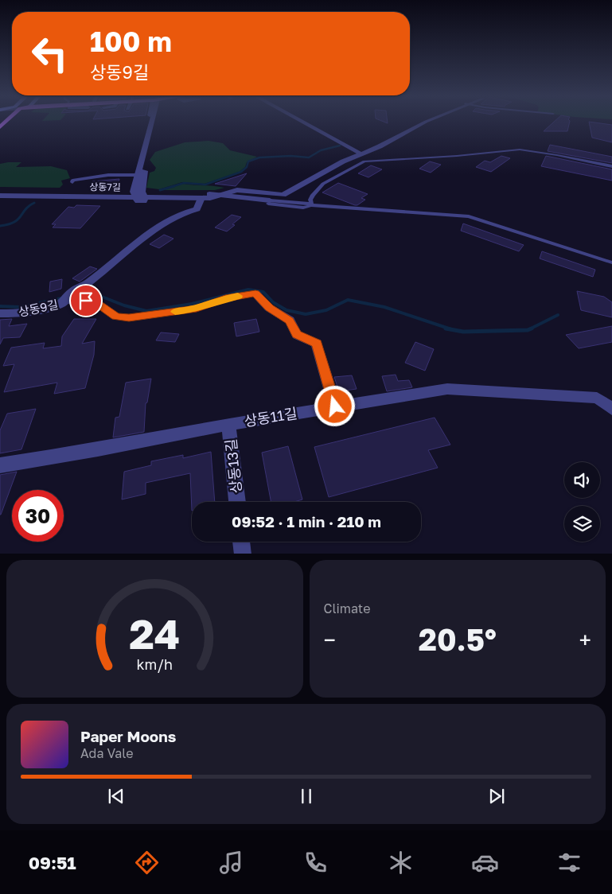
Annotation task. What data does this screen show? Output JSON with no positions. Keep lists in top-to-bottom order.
{
  "streets": {
    "street": [
      "상동7길",
      "상동9길",
      "상동11길",
      "상동13길"
    ]
  },
  "crossings": [
    ["상동9길", "상동11길"],
    ["상동11길", "상동13길"]
  ],
  "page": {
    "turn": ["100 m", "상동9길"],
    "limit": "30",
    "trip": "09:52 · 1 min · 210 m",
    "tile": "Climate",
    "heat": ["−", "20.5°", "+"],
    "song": ["Paper Moons", "Ada Vale"],
    "tabs": "09:51",
    "gauge": ["24", "km/h"]
  }
}
